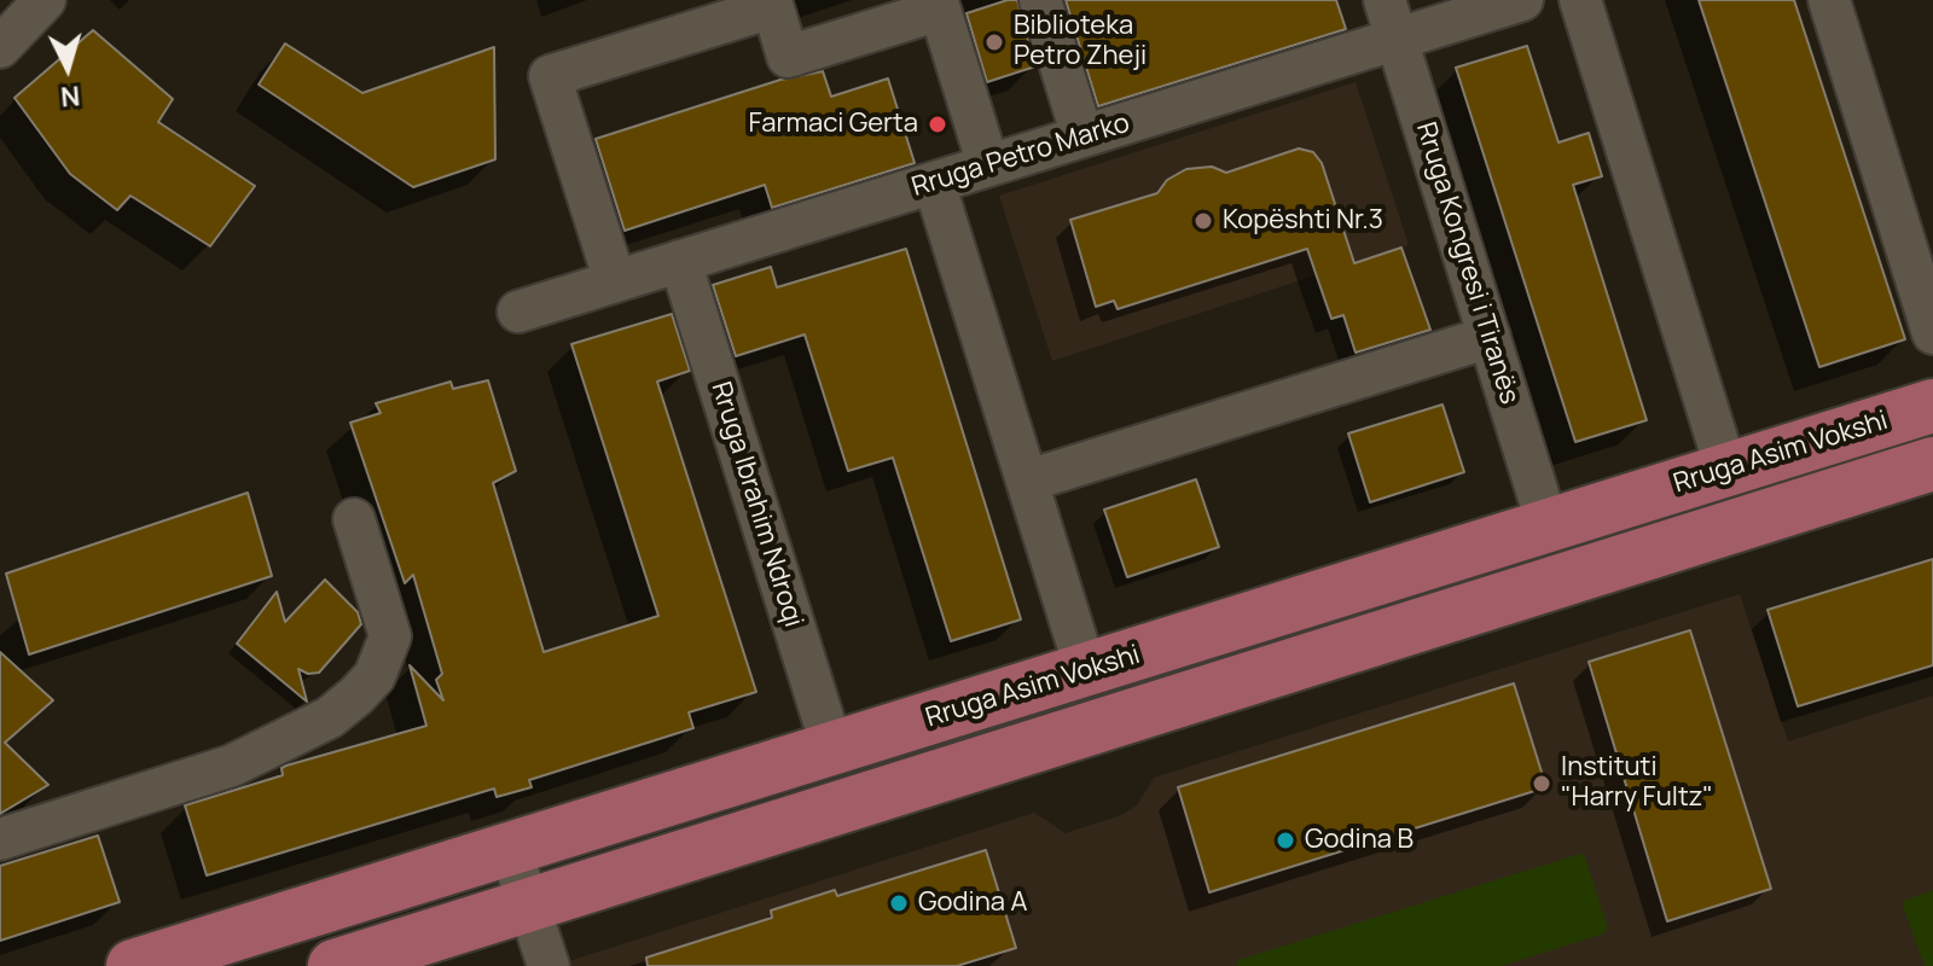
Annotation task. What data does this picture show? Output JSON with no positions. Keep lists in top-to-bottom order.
{
  "streets": {
    "main road": ["Rruga Asim Vokshi"],
    "street": ["Rruga Petro Marko", "Rruga Kongresi i Tiranës", "Rruga Ibrahim Ndroqi"]
  },
  "crossings": [
    ["Rruga Petro Marko", "Rruga Kongresi i Tiranës"],
    ["Rruga Petro Marko", "Rruga Ibrahim Ndroqi"],
    ["Rruga Kongresi i Tiranës", "Rruga Asim Vokshi"],
    ["Rruga Asim Vokshi", "Rruga Ibrahim Ndroqi"]
  ],
  "places": [
    "Biblioteka Petro Zheji",
    "Farmaci Gerta",
    "Kopështi Nr.3",
    "Instituti \"Harry Fultz\"",
    "Godina B",
    "Godina A"
  ],
  "north": "bottom"
}
